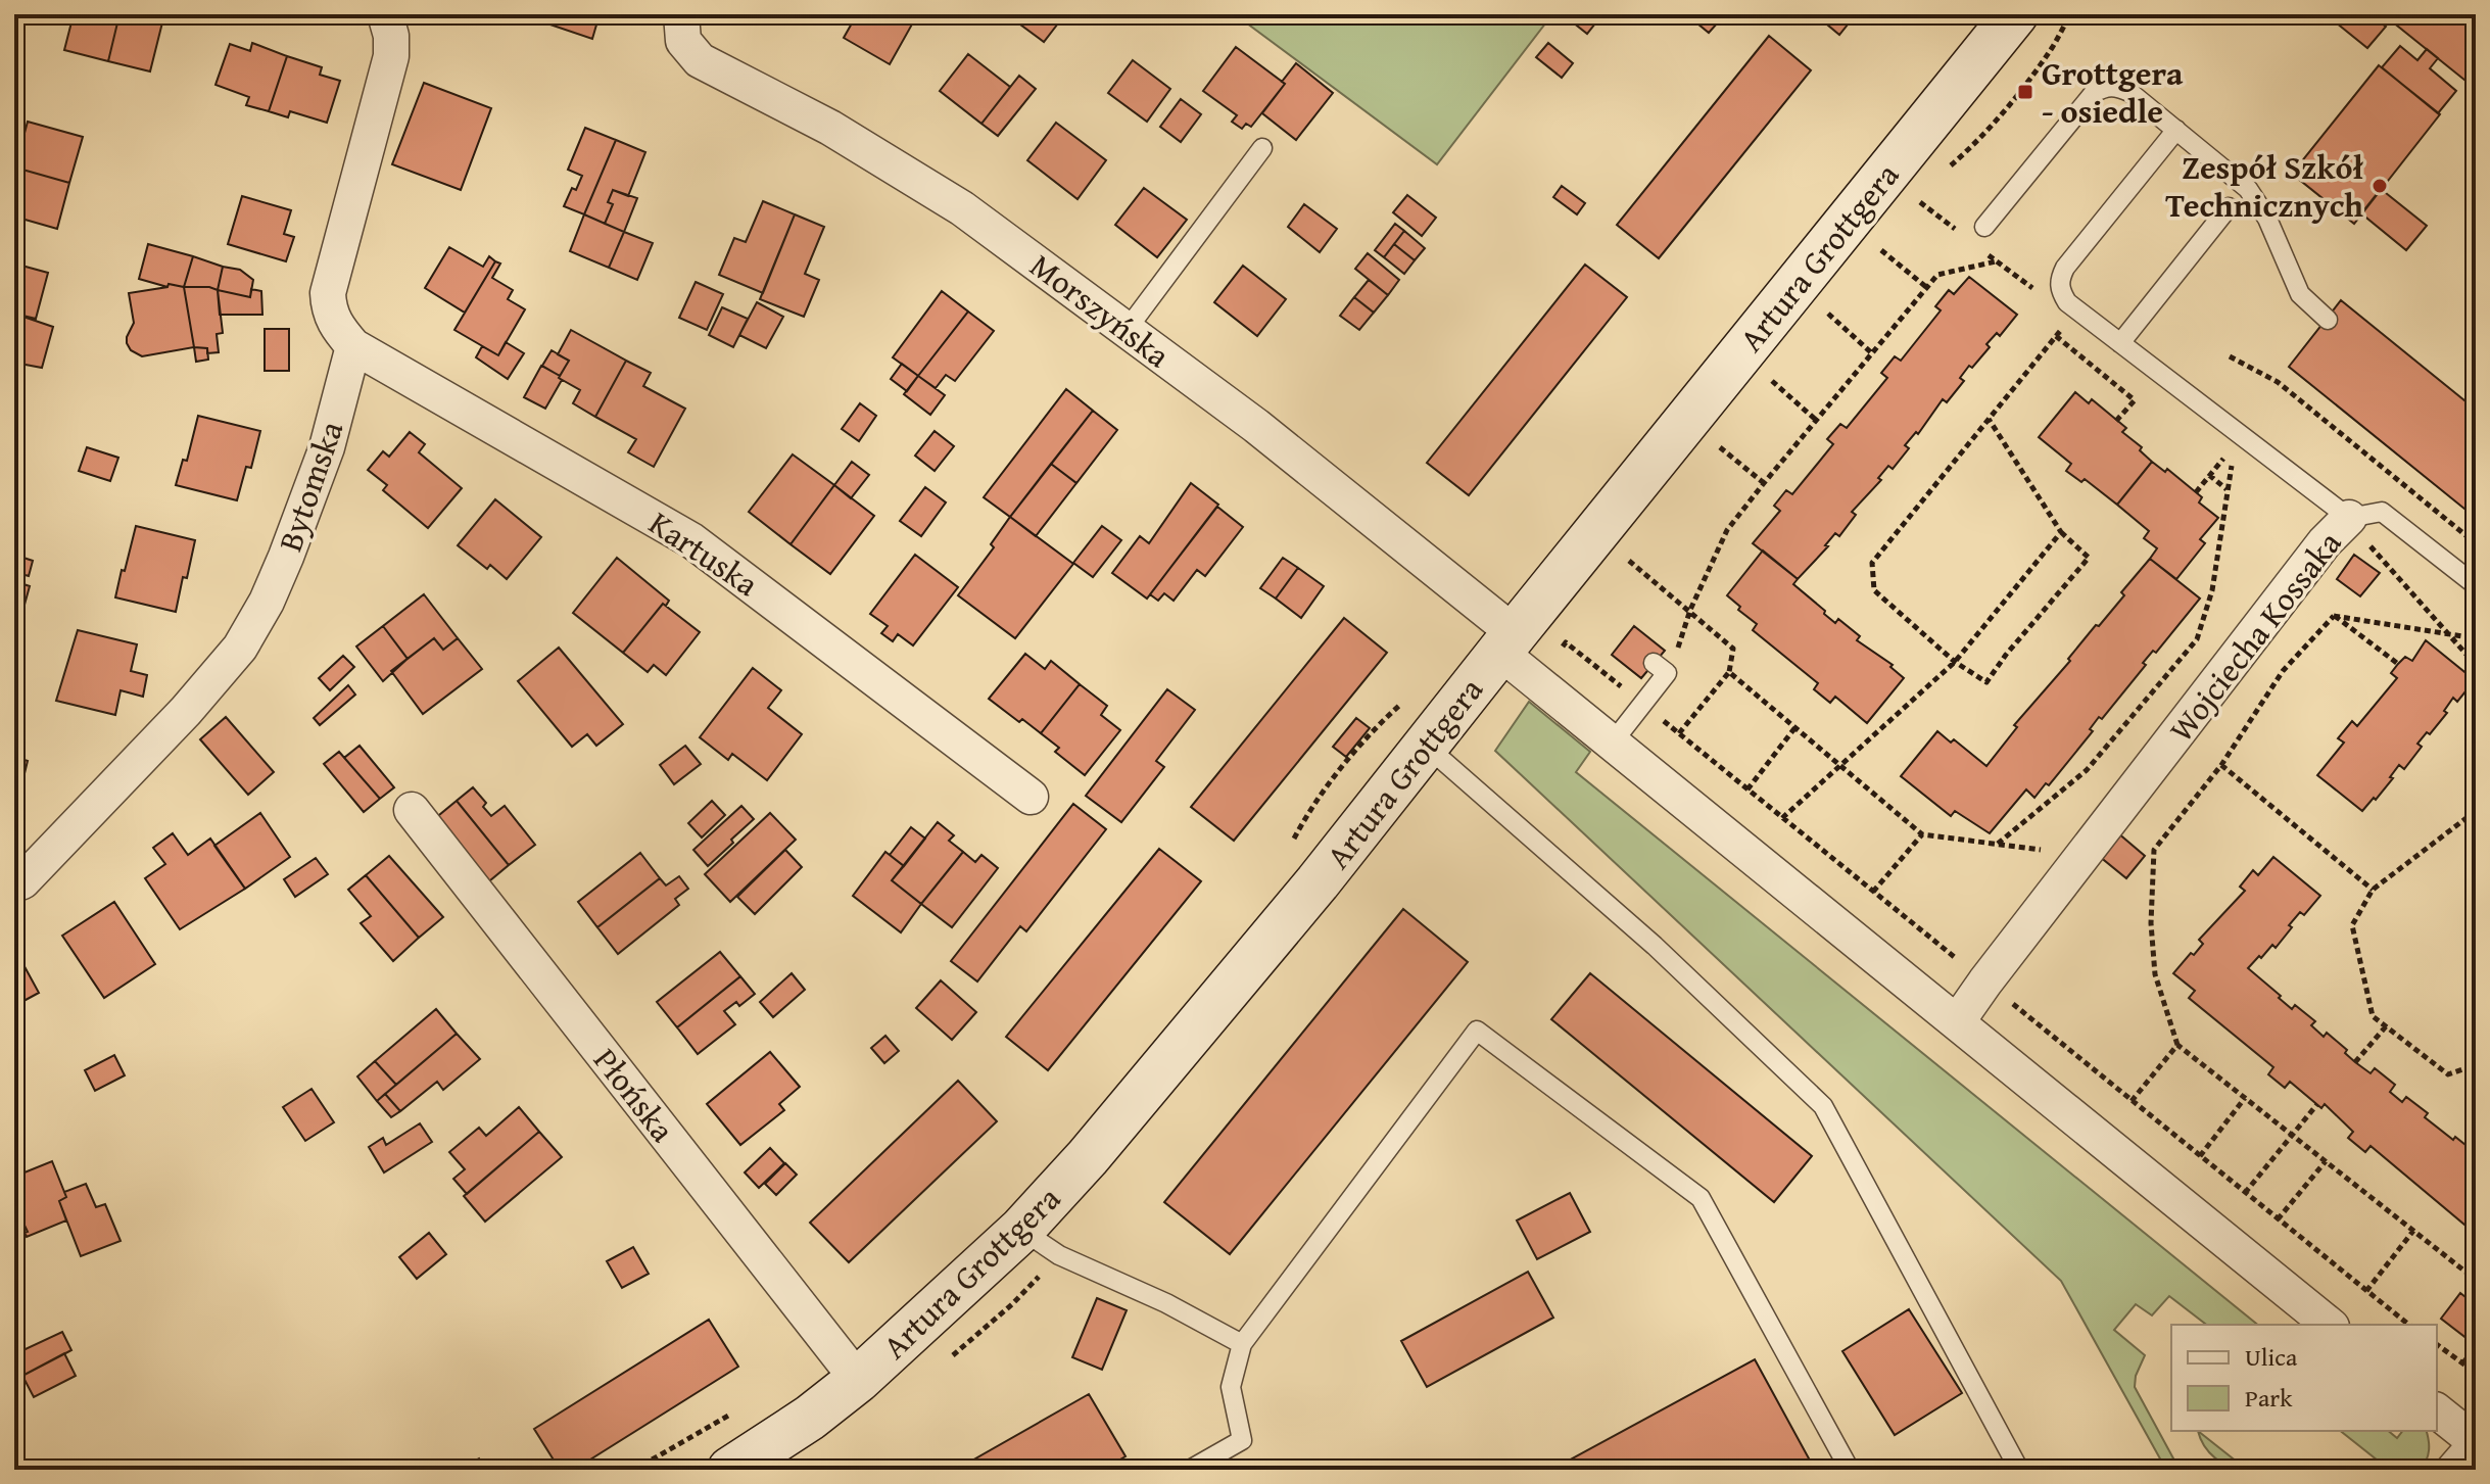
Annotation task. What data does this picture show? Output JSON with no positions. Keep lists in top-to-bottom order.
{
  "streets": {
    "main road": ["Artura Grottgera"],
    "street": [
      "Morszyńska",
      "Bytomska",
      "Kartuska",
      "Wojciecha Kossaka",
      "Płońska"
    ]
  },
  "crossings": [
    ["Artura Grottgera", "Morszyńska"],
    ["Artura Grottgera", "Płońska"],
    ["Bytomska", "Kartuska"]
  ],
  "places": {
    "transit": ["Grottgera - osiedle"],
    "other": ["Zespół Szkół Technicznych"]
  },
  "legend": ["Ulica", "Park"]
}
